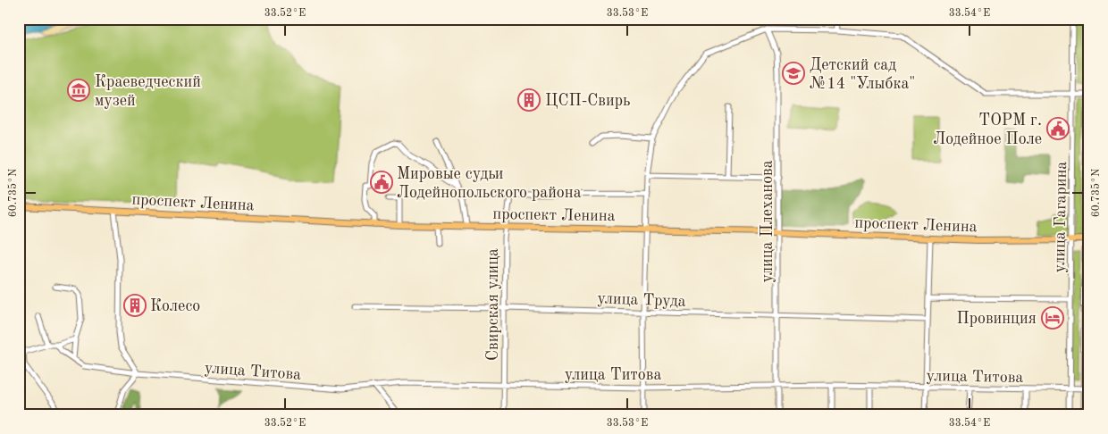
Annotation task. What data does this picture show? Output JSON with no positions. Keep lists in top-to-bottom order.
{
  "streets": {
    "main road": ["проспект Ленина"],
    "street": [
      "улица Гагарина",
      "улица Плеханова",
      "улица Труда",
      "Свирская улица",
      "улица Титова"
    ]
  },
  "crossings": [
    ["проспект Ленина", "улица Гагарина"],
    ["проспект Ленина", "улица Плеханова"],
    ["проспект Ленина", "Свирская улица"],
    ["улица Гагарина", "улица Титова"],
    ["улица Плеханова", "улица Труда"],
    ["улица Плеханова", "улица Титова"],
    ["улица Труда", "Свирская улица"],
    ["Свирская улица", "улица Титова"]
  ],
  "places": {
    "school or university": ["Детский сад №14 \"Улыбка\""],
    "museum": ["Краеведческий музей"],
    "building": ["ЦСП-Свирь", "Колесо"],
    "public building": ["ТОРМ г. Лодейное Поле", "Мировые судьи Лодейнопольского района"],
    "hotel": ["Провинция"]
  },
  "coordinates": [
    "33.52°E",
    "33.53°E",
    "33.54°E",
    "60.735°N"
  ]
}
